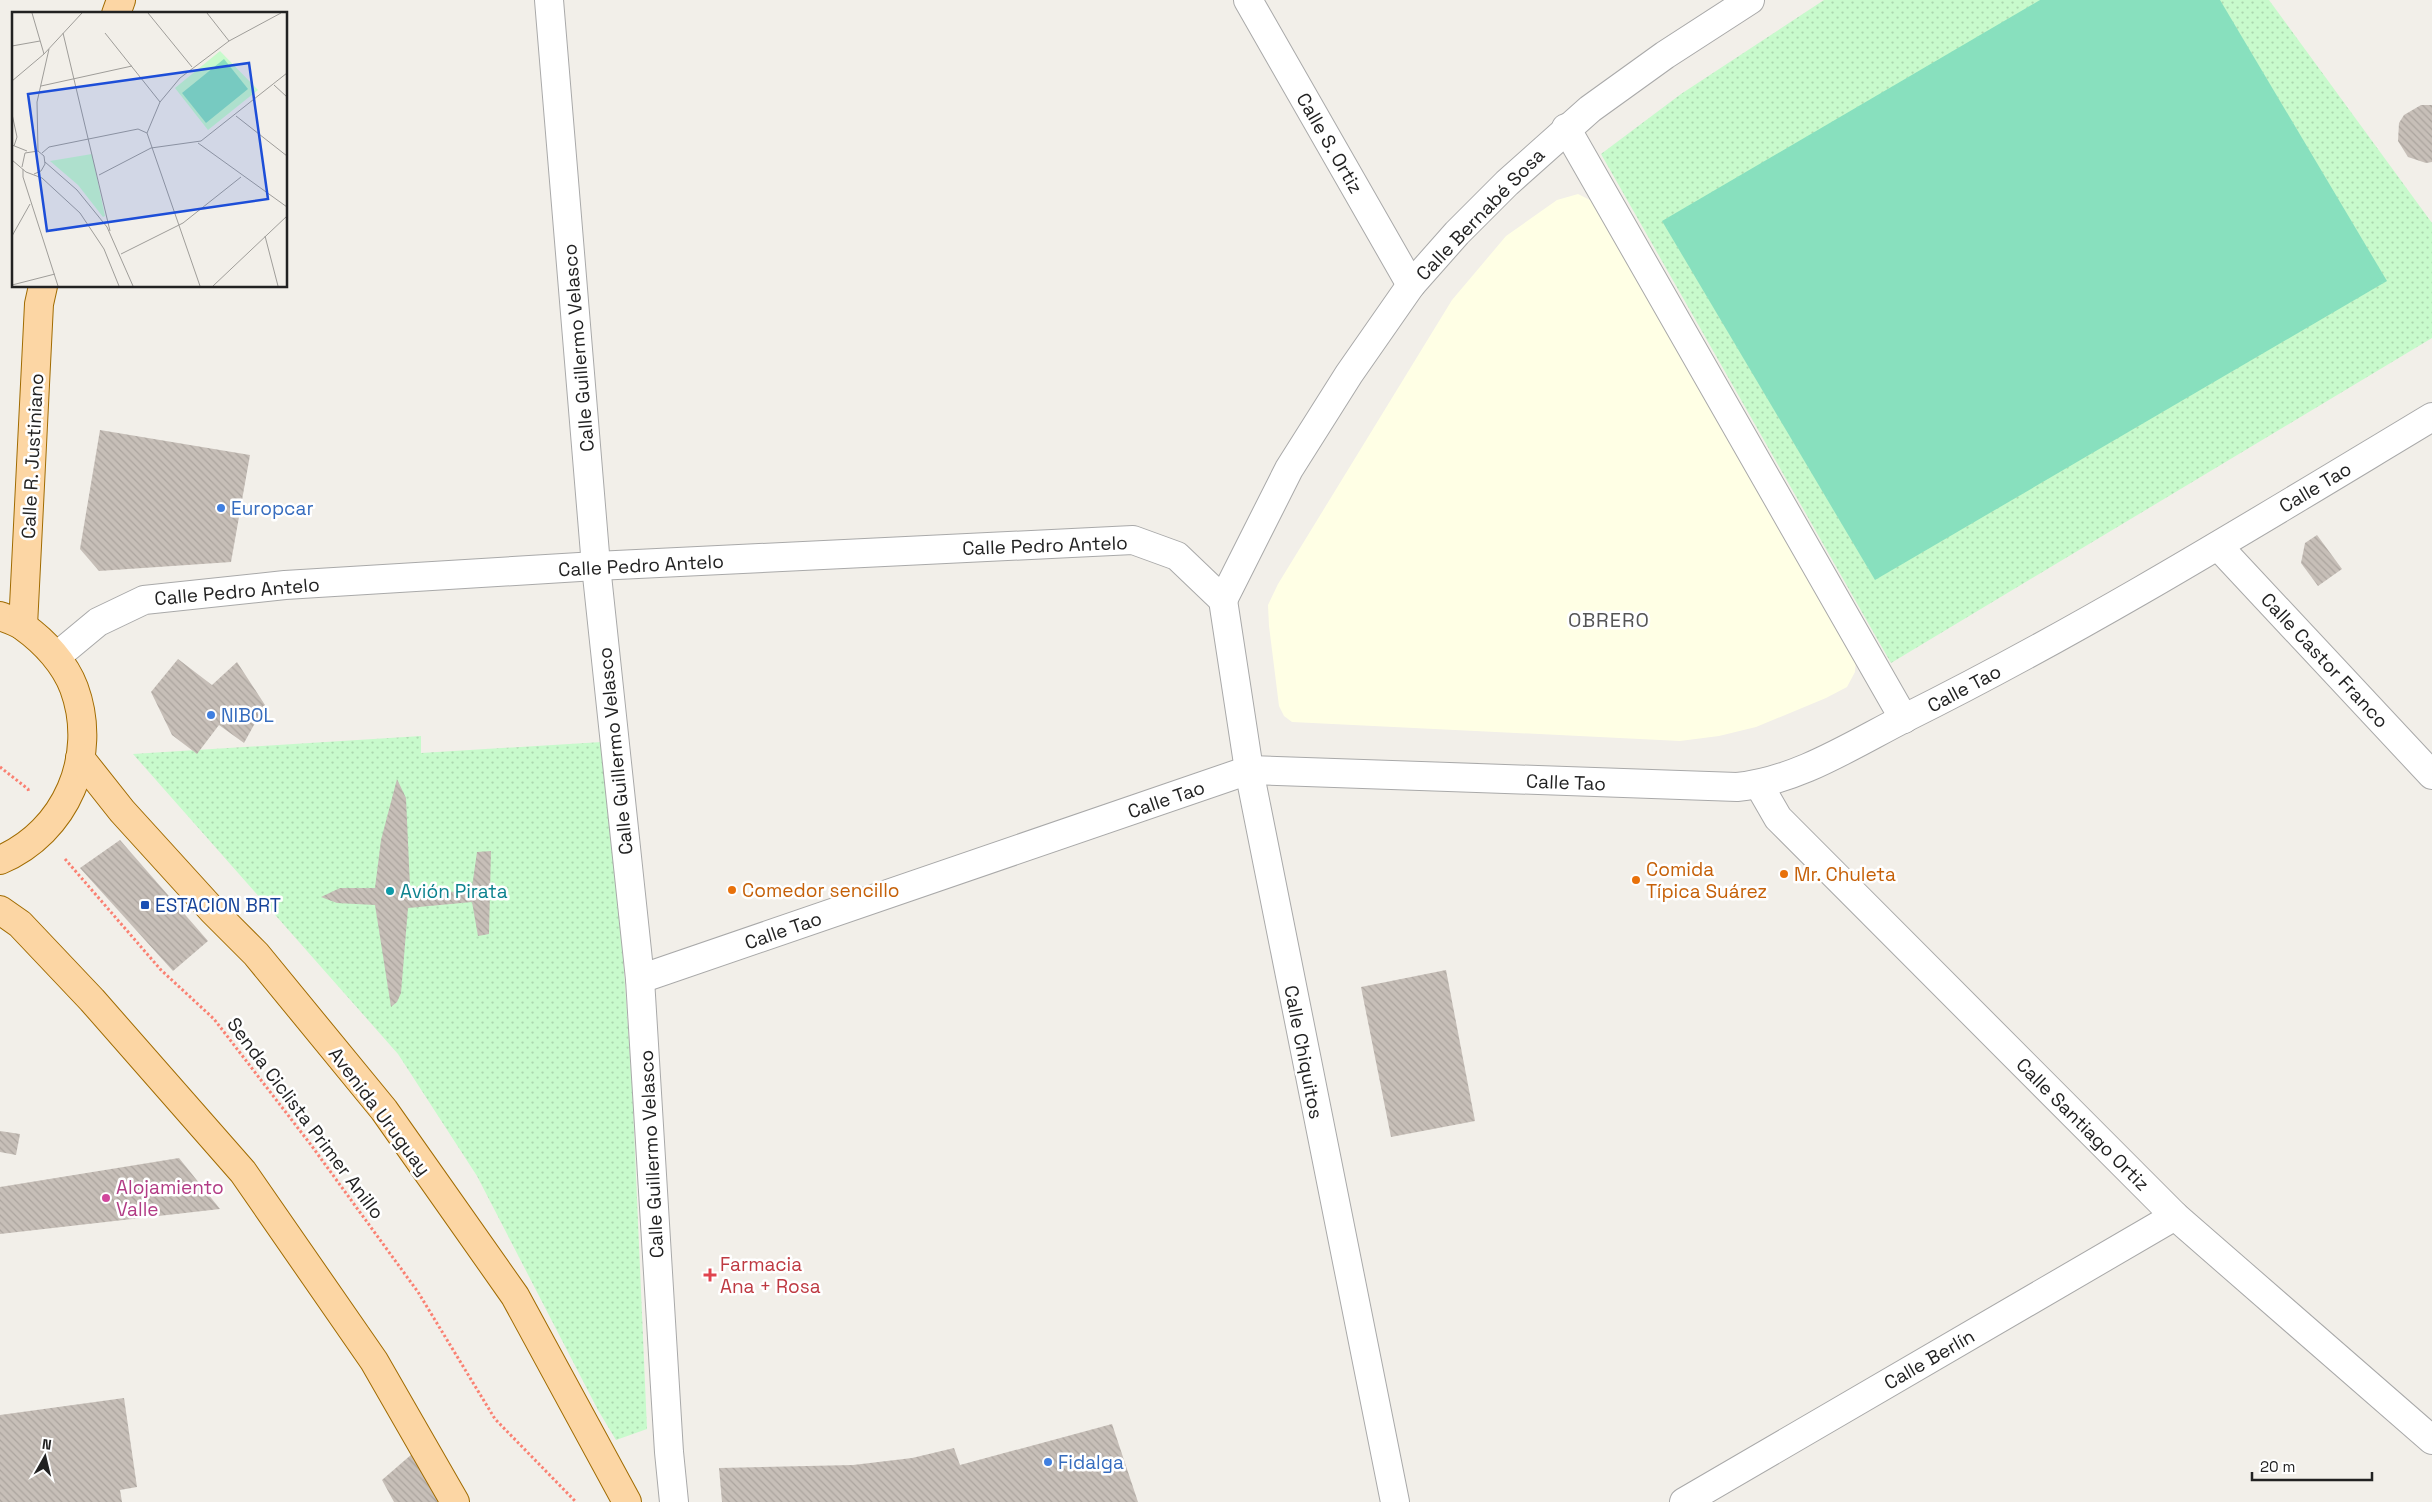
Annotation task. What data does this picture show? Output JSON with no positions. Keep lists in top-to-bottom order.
{
  "streets": {
    "main road": ["Calle R. Justiniano", "Avenida Uruguay"],
    "street": [
      "Calle S. Ortiz",
      "Calle Bernabé Sosa",
      "Calle Guillermo Velasco",
      "Calle Tao",
      "Calle Pedro Antelo",
      "Calle Castor Franco",
      "Calle Chiquitos",
      "Calle Santiago Ortiz",
      "Calle Berlín"
    ],
    "path": ["Senda Ciclista Primer Anillo"]
  },
  "crossings": [
    ["Calle S. Ortiz", "Calle Bernabé Sosa"],
    ["Calle Bernabé Sosa", "Calle Pedro Antelo"],
    ["Calle Bernabé Sosa", "Calle Chiquitos"],
    ["Calle Guillermo Velasco", "Calle Tao"],
    ["Calle Guillermo Velasco", "Calle Pedro Antelo"],
    ["Calle Tao", "Calle Castor Franco"],
    ["Calle Tao", "Calle Chiquitos"],
    ["Calle Tao", "Calle Santiago Ortiz"],
    ["Calle Pedro Antelo", "Calle Chiquitos"],
    ["Calle Santiago Ortiz", "Calle Berlín"]
  ],
  "districts": ["OBRERO"],
  "places": {
    "other": [
      "Europcar",
      "NIBOL",
      "Mr. Chuleta",
      "Comida Típica Suárez",
      "Comedor sencillo",
      "Avión Pirata",
      "Alojamiento Valle",
      "Fidalga"
    ],
    "transit": ["ESTACION BRT"],
    "health": ["Farmacia Ana + Rosa"]
  },
  "scale_bar": "20 m",
  "north": "top"
}
